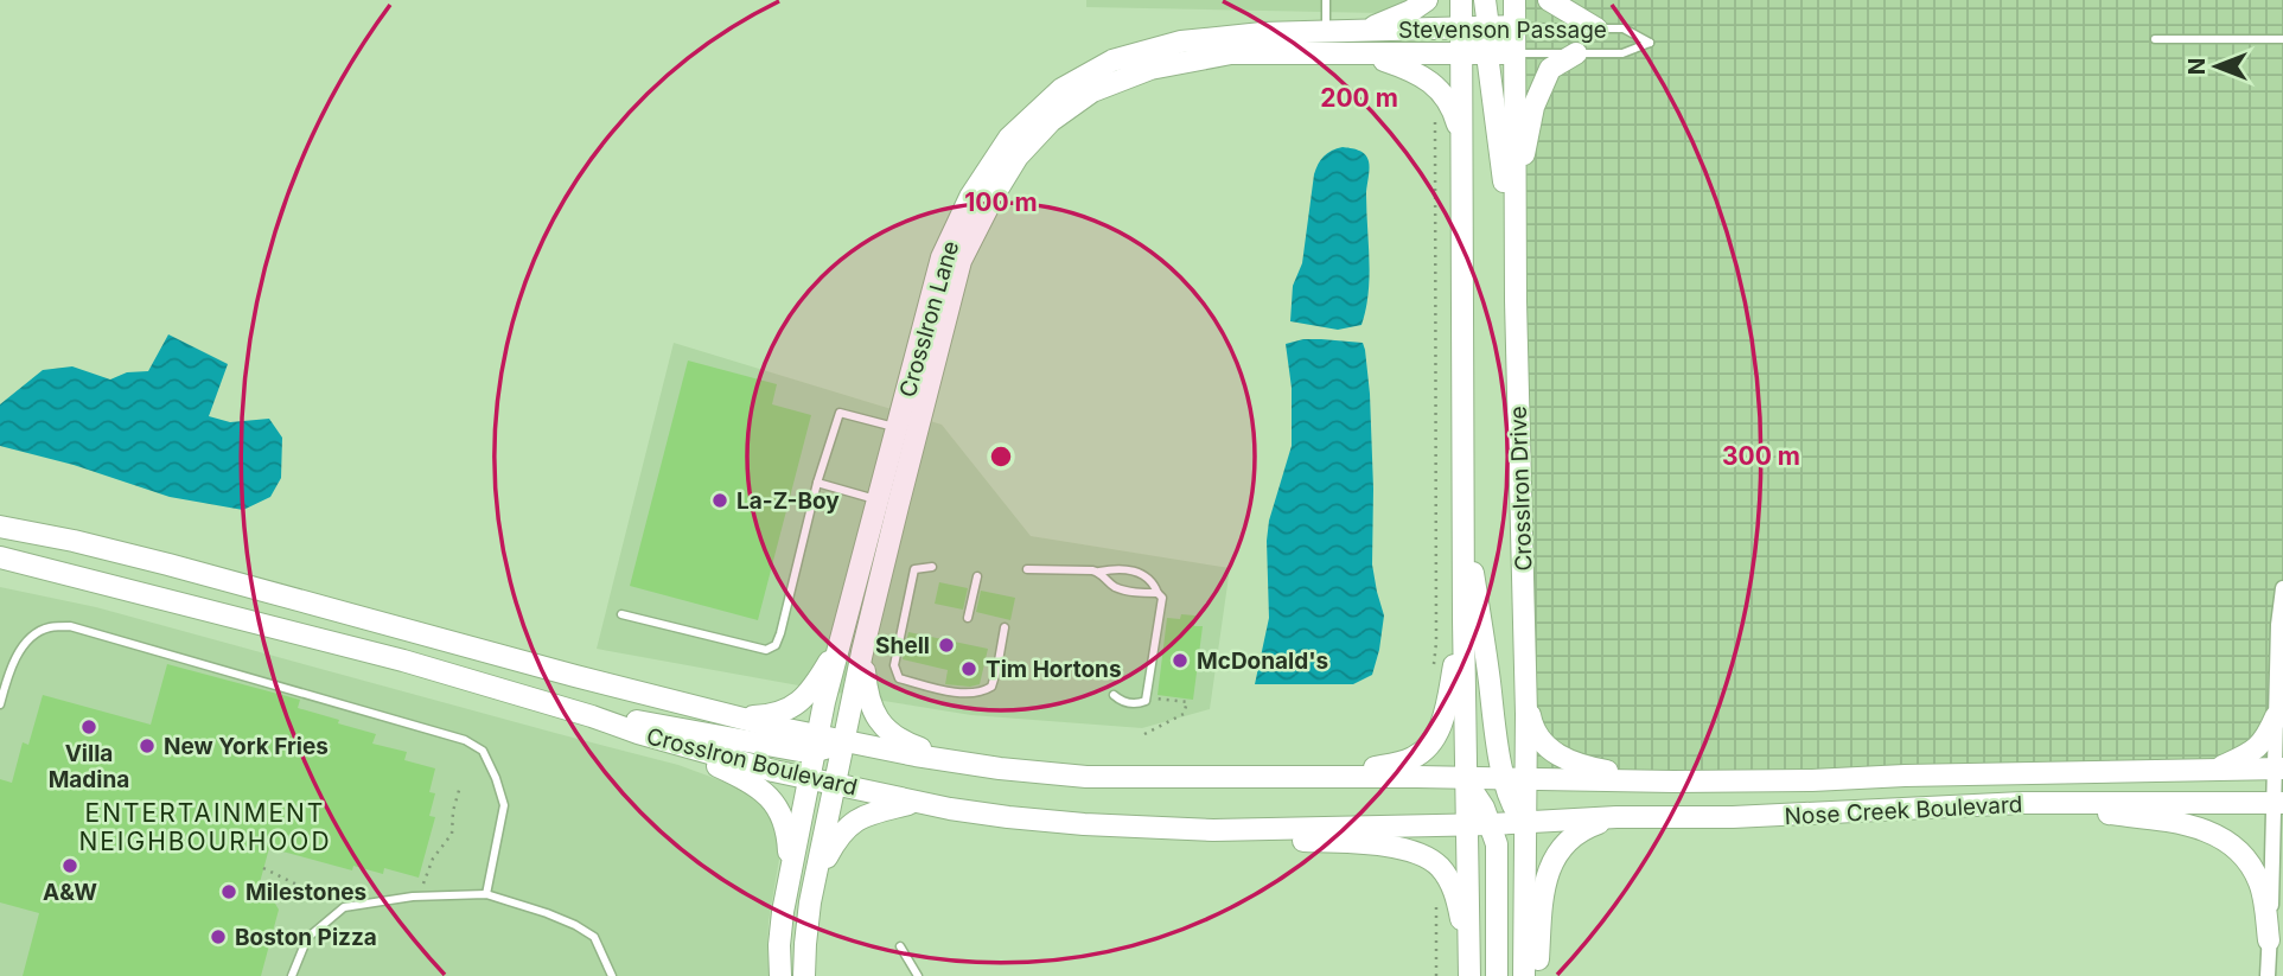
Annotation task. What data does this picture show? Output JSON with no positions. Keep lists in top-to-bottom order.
{
  "streets": {
    "street": [
      "Stevenson Passage",
      "CrossIron Lane",
      "CrossIron Drive",
      "CrossIron Boulevard",
      "Nose Creek Boulevard"
    ]
  },
  "crossings": [
    ["Stevenson Passage", "CrossIron Lane"],
    ["Stevenson Passage", "CrossIron Drive"],
    ["CrossIron Lane", "CrossIron Boulevard"],
    ["CrossIron Drive", "CrossIron Boulevard"],
    ["CrossIron Drive", "Nose Creek Boulevard"],
    ["CrossIron Boulevard", "Nose Creek Boulevard"]
  ],
  "districts": ["ENTERTAINMENT NEIGHBOURHOOD"],
  "places": [
    "La-Z-Boy",
    "Shell",
    "McDonald's",
    "Tim Hortons",
    "Villa Madina",
    "New York Fries",
    "A&W",
    "Milestones",
    "Boston Pizza"
  ],
  "north": "left",
  "rings": ["200 m", "100 m", "300 m"]
}
